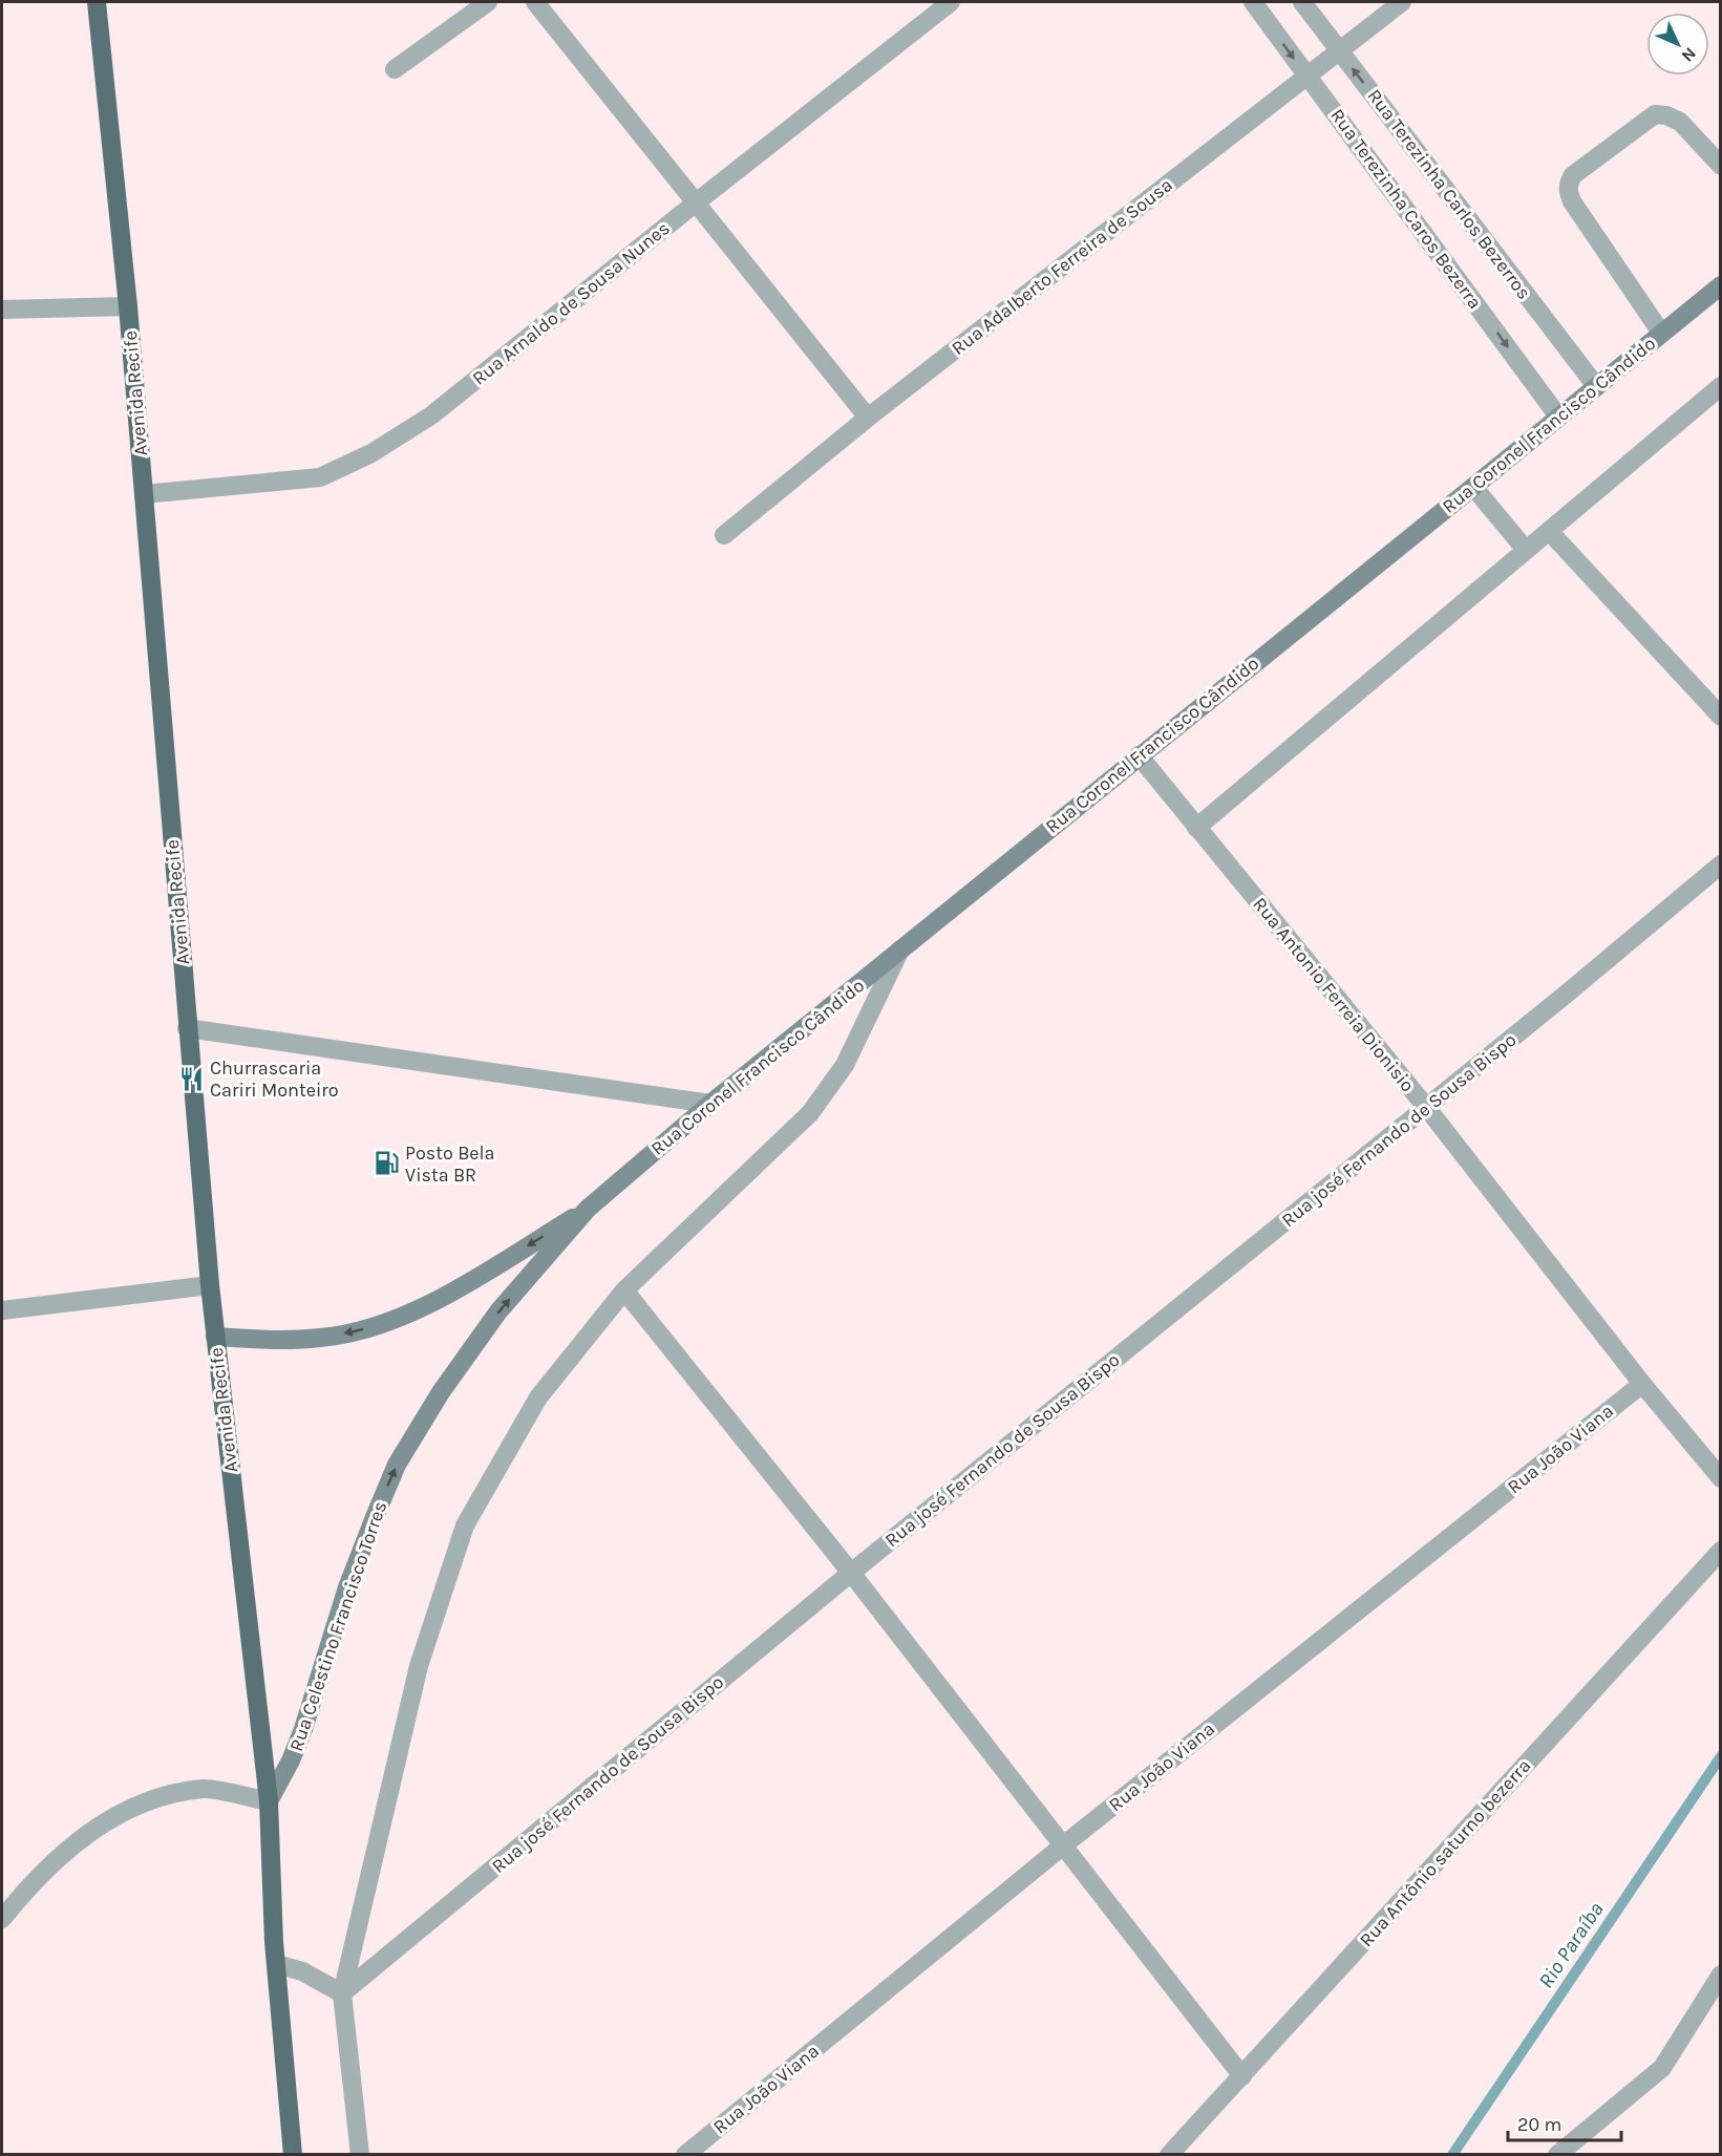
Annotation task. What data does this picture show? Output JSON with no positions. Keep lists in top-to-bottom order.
{
  "streets": {
    "highway": ["Avenida Recife"],
    "main road": ["Rua Coronel Francisco Cândido", "Rua Celestino Francisco Torres"],
    "street": [
      "Rua Terezinha Carlos Bezerros",
      "Rua Terezinha Caros Bezerra",
      "Rua Adalberto Ferreira de Sousa",
      "Rua Arnaldo de Sousa Nunes",
      "Rua Antonio Ferreia Dionisio",
      "Rua josé Fernando de Sousa Bispo",
      "Rua João Viana",
      "Rua Antônio saturno bezerra"
    ]
  },
  "crossings": [
    ["Rua Terezinha Carlos Bezerros", "Rua Adalberto Ferreira de Sousa"],
    ["Rua Terezinha Carlos Bezerros", "Rua Coronel Francisco Cândido"],
    ["Rua Terezinha Caros Bezerra", "Rua Adalberto Ferreira de Sousa"],
    ["Rua Terezinha Caros Bezerra", "Rua Coronel Francisco Cândido"],
    ["Rua Arnaldo de Sousa Nunes", "Avenida Recife"],
    ["Avenida Recife", "Rua Celestino Francisco Torres"],
    ["Rua Coronel Francisco Cândido", "Rua Antonio Ferreia Dionisio"],
    ["Rua Coronel Francisco Cândido", "Rua Celestino Francisco Torres"],
    ["Rua Antonio Ferreia Dionisio", "Rua josé Fernando de Sousa Bispo"],
    ["Rua Antonio Ferreia Dionisio", "Rua João Viana"]
  ],
  "one_way": ["Rua Terezinha Carlos Bezerros", "Rua Terezinha Caros Bezerra", "Rua Celestino Francisco Torres"],
  "water": ["Rio Paraíba"],
  "places": {
    "restaurant": ["Churrascaria Cariri Monteiro"],
    "fuel station": ["Posto Bela Vista BR"]
  },
  "scale_bar": "20 m",
  "north": "bottom right"
}
